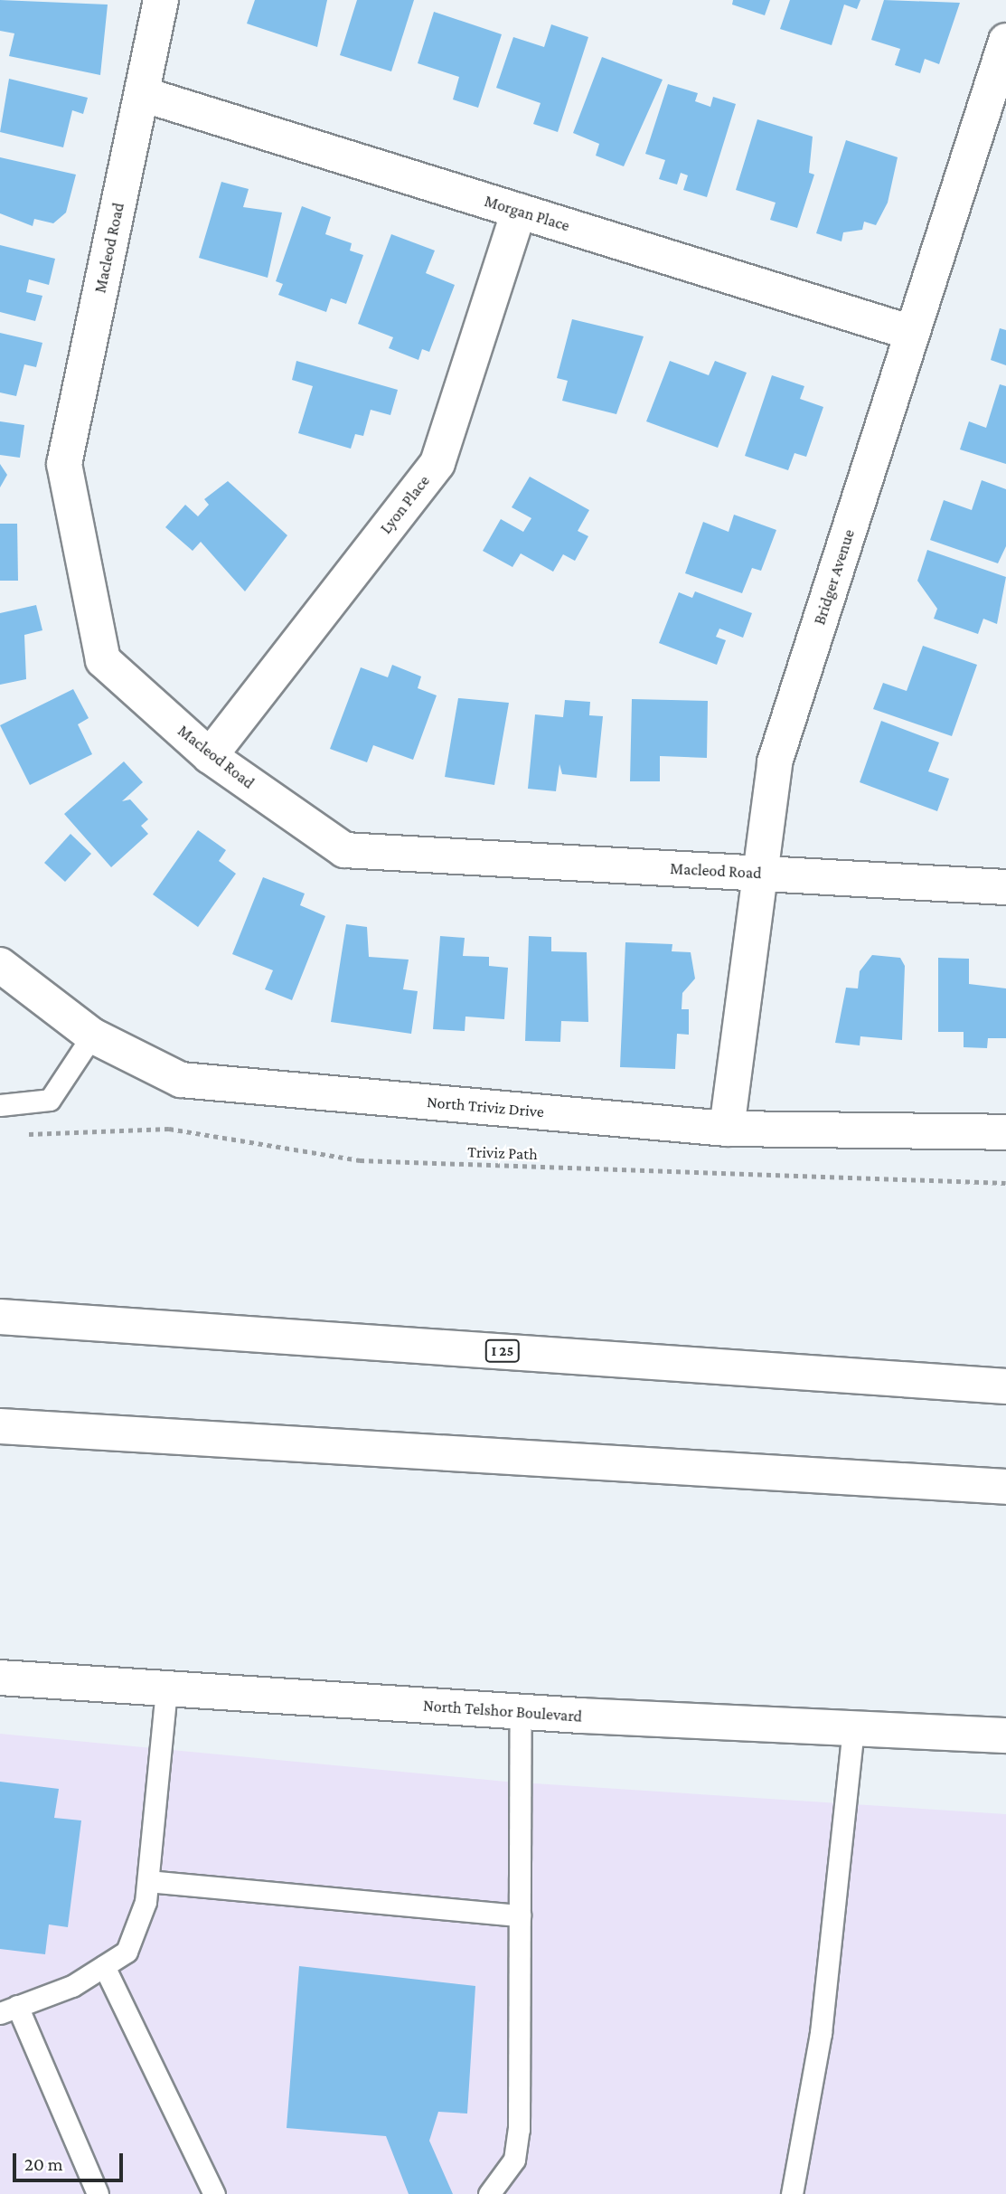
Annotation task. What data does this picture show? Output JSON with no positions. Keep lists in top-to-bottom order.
{
  "streets": {
    "main road": [
      "Morgan Place",
      "Macleod Road",
      "Lyon Place",
      "Bridger Avenue",
      "North Triviz Drive",
      "I 25",
      "North Telshor Boulevard"
    ],
    "path": ["Triviz Path"]
  },
  "crossings": [
    ["Morgan Place", "Macleod Road"],
    ["Morgan Place", "Lyon Place"],
    ["Morgan Place", "Bridger Avenue"],
    ["Macleod Road", "Lyon Place"],
    ["Macleod Road", "Bridger Avenue"],
    ["Bridger Avenue", "North Triviz Drive"]
  ],
  "scale_bar": "20 m"
}
